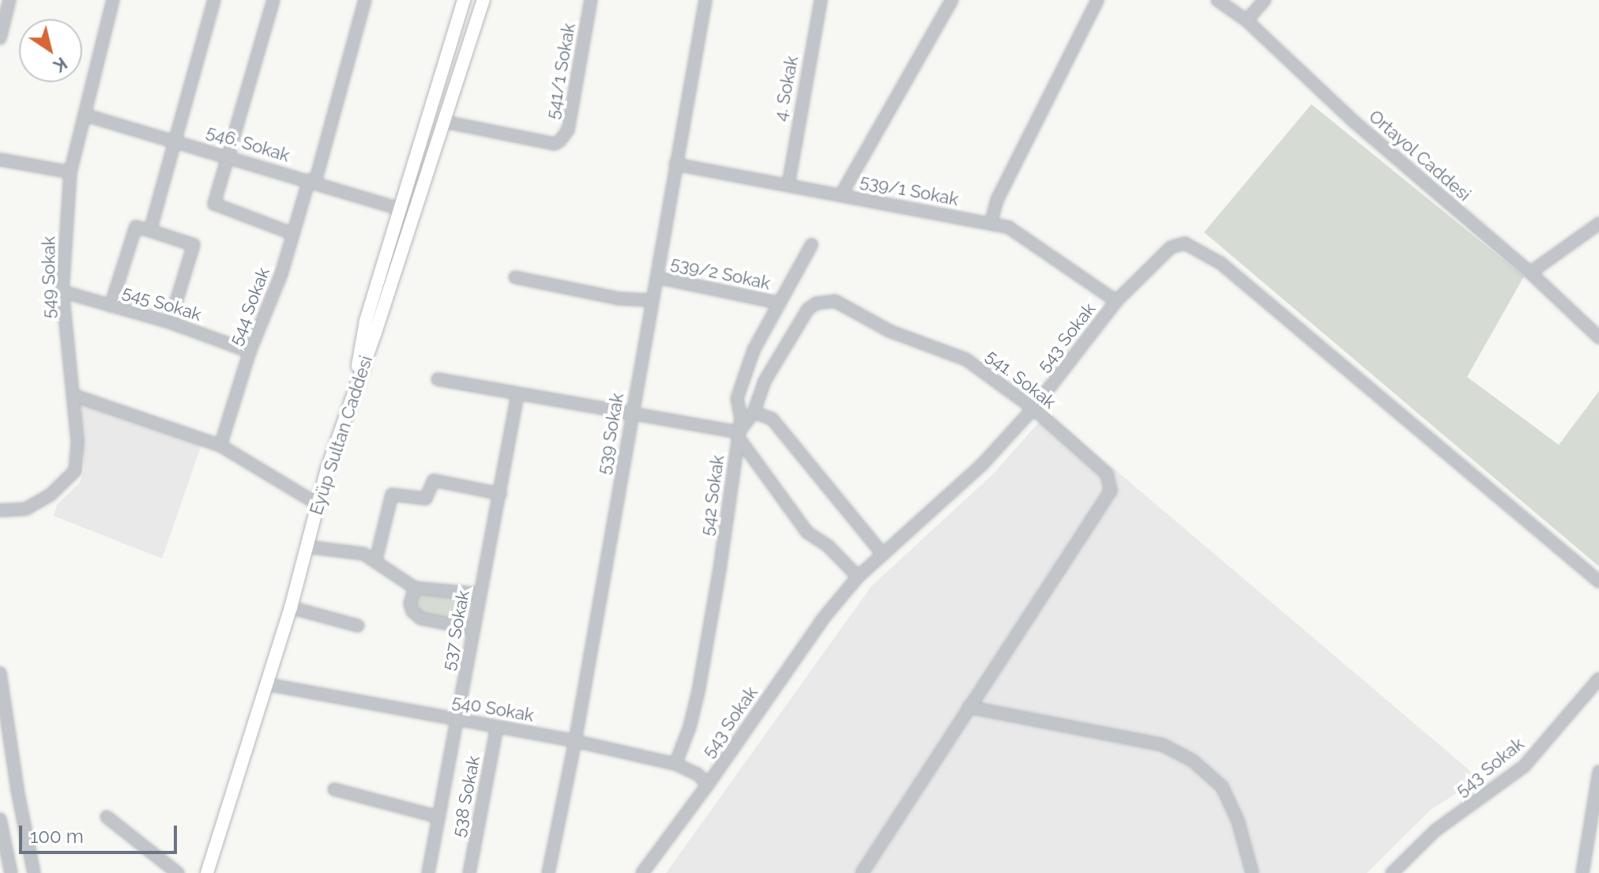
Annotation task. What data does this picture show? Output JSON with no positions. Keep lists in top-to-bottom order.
{
  "streets": {
    "main road": ["Eyüp Sultan Caddesi"],
    "street": [
      "541/1 Sokak",
      "4. Sokak",
      "546. Sokak",
      "Ortayol Caddesi",
      "539/1 Sokak",
      "539/2 Sokak",
      "549 Sokak",
      "545 Sokak",
      "544 Sokak",
      "543 Sokak",
      "541. Sokak",
      "539 Sokak",
      "542 Sokak",
      "537 Sokak",
      "540 Sokak",
      "538 Sokak"
    ]
  },
  "crossings": [
    ["541/1 Sokak", "Eyüp Sultan Caddesi"],
    ["4. Sokak", "539/1 Sokak"],
    ["546. Sokak", "549 Sokak"],
    ["546. Sokak", "544 Sokak"],
    ["539/1 Sokak", "543 Sokak"],
    ["539/1 Sokak", "539 Sokak"],
    ["539/2 Sokak", "539 Sokak"],
    ["539/2 Sokak", "542 Sokak"],
    ["549 Sokak", "545 Sokak"],
    ["545 Sokak", "544 Sokak"],
    ["543 Sokak", "541. Sokak"],
    ["543 Sokak", "540 Sokak"],
    ["541. Sokak", "542 Sokak"],
    ["539 Sokak", "540 Sokak"],
    ["Eyüp Sultan Caddesi", "540 Sokak"],
    ["542 Sokak", "540 Sokak"],
    ["537 Sokak", "540 Sokak"],
    ["540 Sokak", "538 Sokak"]
  ],
  "scale_bar": "100 m",
  "north": "bottom right"
}
